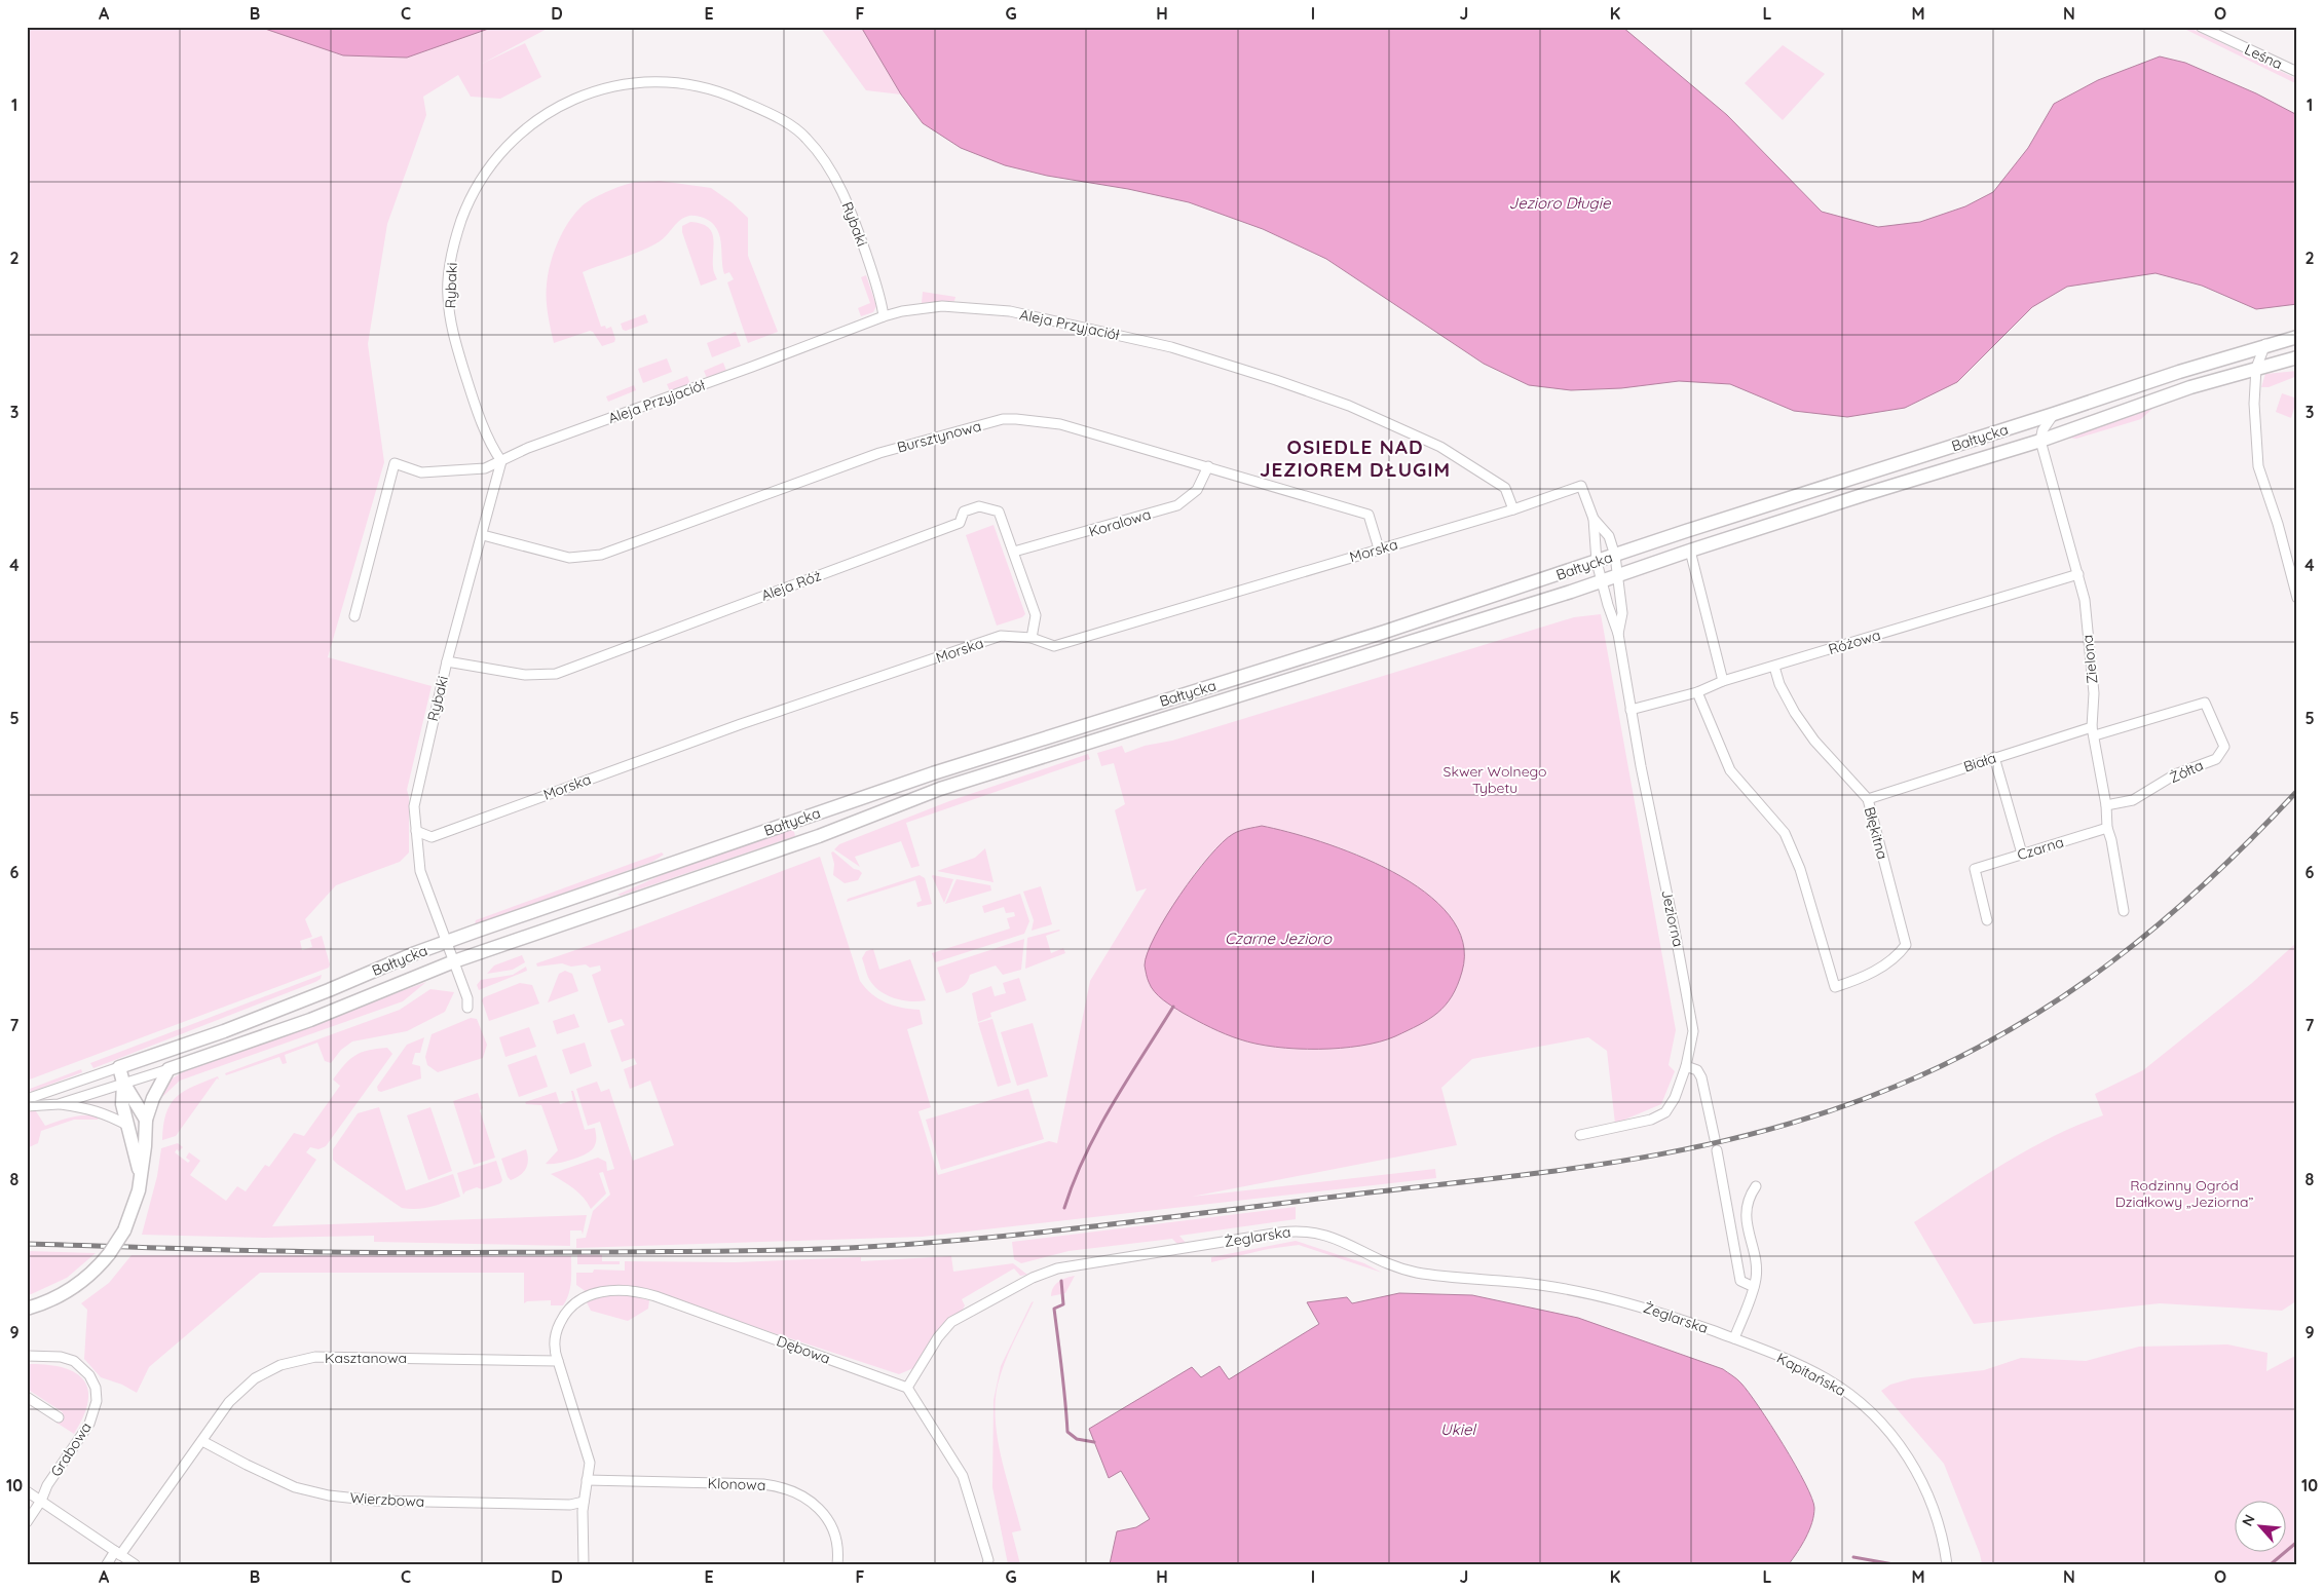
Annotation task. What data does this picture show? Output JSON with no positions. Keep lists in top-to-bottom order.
{
  "streets": {
    "main road": ["Bałtycka"],
    "street": [
      "Leśna",
      "Rybaki",
      "Aleja Przyjaciół",
      "Bursztynowa",
      "Koralowa",
      "Morska",
      "Aleja Róż",
      "Różowa",
      "Zielona",
      "Biała",
      "Żółta",
      "Błękitna",
      "Czarna",
      "Jeziorna",
      "Żeglarska",
      "Dębowa",
      "Kasztanowa",
      "Kapitańska",
      "Grabowa",
      "Klonowa",
      "Wierzbowa"
    ]
  },
  "crossings": [
    ["Rybaki", "Aleja Przyjaciół"],
    ["Rybaki", "Bursztynowa"],
    ["Rybaki", "Bałtycka"],
    ["Rybaki", "Morska"],
    ["Rybaki", "Aleja Róż"],
    ["Aleja Przyjaciół", "Morska"],
    ["Bursztynowa", "Koralowa"],
    ["Bursztynowa", "Morska"],
    ["Bałtycka", "Zielona"],
    ["Bałtycka", "Jeziorna"],
    ["Koralowa", "Aleja Róż"],
    ["Morska", "Aleja Róż"],
    ["Różowa", "Zielona"],
    ["Różowa", "Błękitna"],
    ["Różowa", "Jeziorna"],
    ["Zielona", "Biała"],
    ["Zielona", "Żółta"],
    ["Zielona", "Czarna"],
    ["Biała", "Żółta"],
    ["Biała", "Błękitna"],
    ["Żeglarska", "Dębowa"],
    ["Żeglarska", "Kapitańska"],
    ["Dębowa", "Kasztanowa"],
    ["Kasztanowa", "Wierzbowa"]
  ],
  "districts": ["OSIEDLE NAD JEZIOREM DŁUGIM"],
  "water": ["Jezioro Długie", "Czarne Jezioro", "Ukiel"],
  "parks": ["Skwer Wolnego Tybetu", "Rodzinny Ogród Działkowy „Jeziorna”"],
  "north": "top left",
  "grid": {
    "columns": [
      "A",
      "B",
      "C",
      "D",
      "E",
      "F",
      "G",
      "H",
      "I",
      "J",
      "K",
      "L",
      "M",
      "N",
      "O"
    ],
    "rows": [
      "1",
      "2",
      "3",
      "4",
      "5",
      "6",
      "7",
      "8",
      "9",
      "10"
    ]
  }
}
